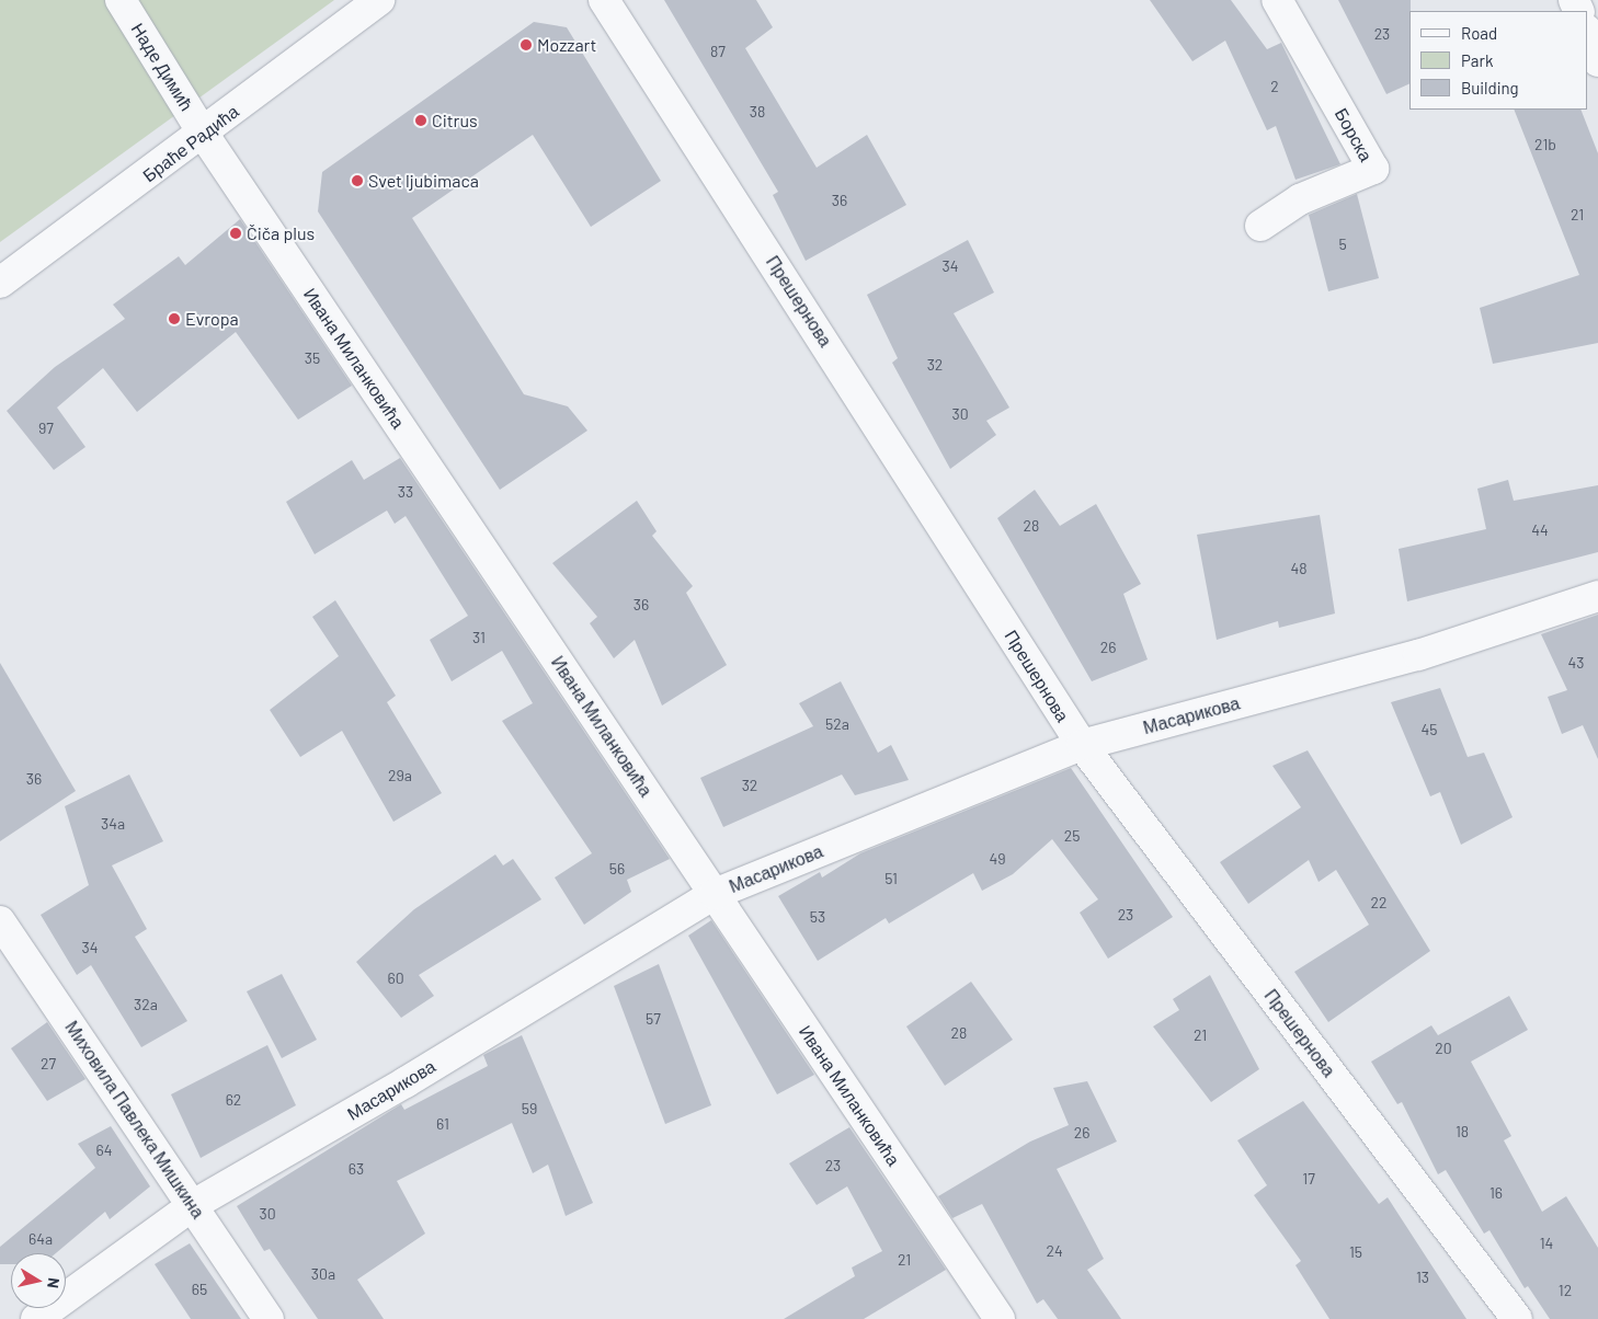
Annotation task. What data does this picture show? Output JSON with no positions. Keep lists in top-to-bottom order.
{
  "streets": {
    "street": [
      "Наде Димић",
      "Борска",
      "Браће Радића",
      "Прешернова",
      "Ивана Миланковића",
      "Масарикова",
      "Миховила Павлека Мишкина"
    ]
  },
  "crossings": [
    ["Наде Димић", "Браће Радића"],
    ["Наде Димић", "Ивана Миланковића"],
    ["Браће Радића", "Ивана Миланковића"],
    ["Прешернова", "Масарикова"],
    ["Ивана Миланковића", "Масарикова"],
    ["Масарикова", "Миховила Павлека Мишкина"]
  ],
  "places": [
    "Mozzart",
    "Citrus",
    "Svet ljubimaca",
    "Čiča plus",
    "Evropa"
  ],
  "house_numbers": [
    "23",
    "87",
    "2",
    "38",
    "21b",
    "36",
    "21",
    "5",
    "34",
    "35",
    "32",
    "30",
    "97",
    "33",
    "28",
    "44",
    "48",
    "36",
    "31",
    "26",
    "43",
    "52a",
    "45",
    "29a",
    "36",
    "32",
    "34a",
    "25",
    "49",
    "56",
    "51",
    "22",
    "23",
    "53",
    "34",
    "60",
    "32a",
    "57",
    "28",
    "21",
    "20",
    "27",
    "62",
    "59",
    "61",
    "18",
    "26",
    "64",
    "23",
    "63",
    "17",
    "16",
    "30",
    "64a",
    "14",
    "24",
    "15",
    "21",
    "30a",
    "13",
    "65",
    "12"
  ],
  "legend": ["Road", "Park", "Building"],
  "north": "right"
}
